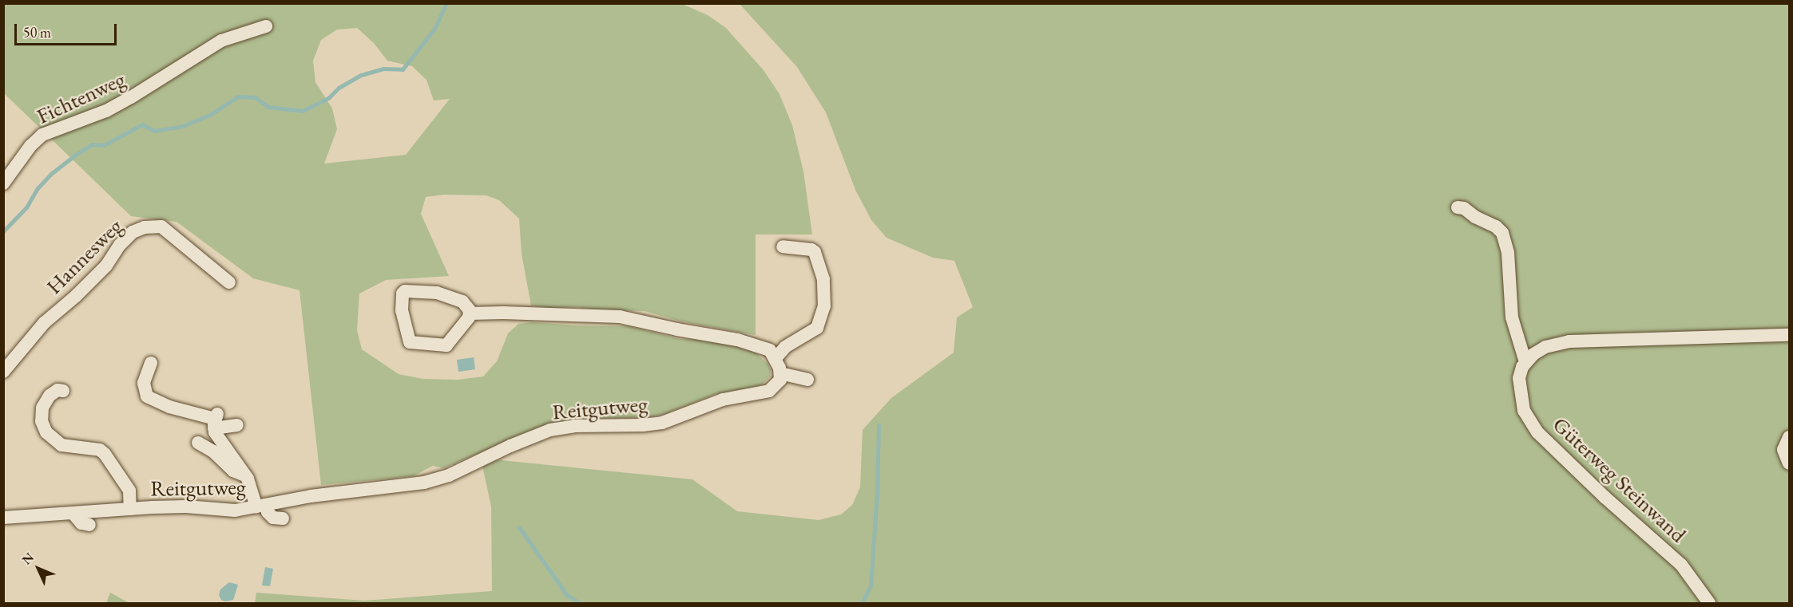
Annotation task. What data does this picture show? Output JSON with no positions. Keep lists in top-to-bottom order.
{
  "streets": {
    "street": [
      "Fichtenweg",
      "Hannesweg",
      "Reitgutweg",
      "Güterweg Steinwand"
    ]
  },
  "scale_bar": "50 m",
  "north": "top left"
}
